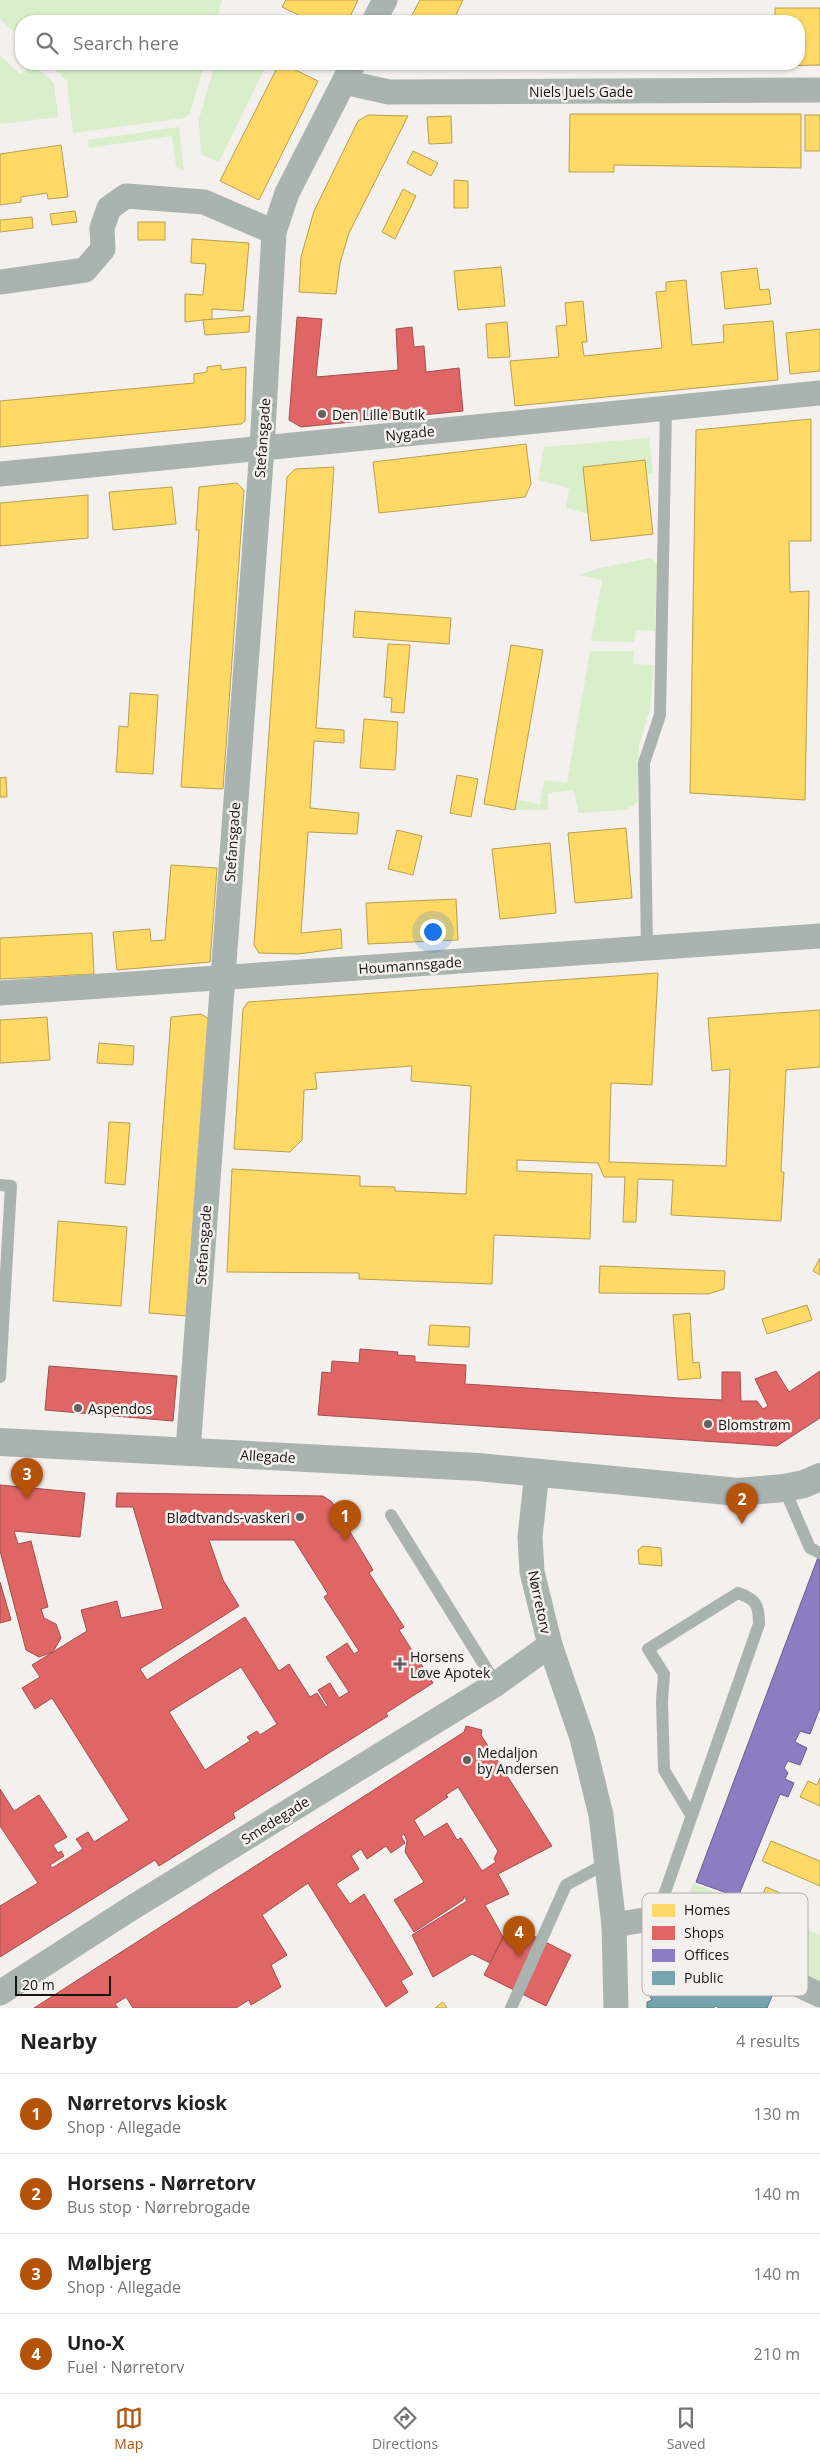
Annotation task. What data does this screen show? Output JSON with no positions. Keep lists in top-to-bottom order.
{
  "streets": {
    "street": [
      "Niels Juels Gade",
      "Nygade",
      "Stefansgade",
      "Houmannsgade",
      "Allegade",
      "Nørretorv",
      "Smedegade"
    ]
  },
  "crossings": [
    ["Niels Juels Gade", "Stefansgade"],
    ["Nygade", "Stefansgade"],
    ["Stefansgade", "Houmannsgade"],
    ["Stefansgade", "Allegade"],
    ["Allegade", "Nørretorv"],
    ["Nørretorv", "Smedegade"]
  ],
  "places": {
    "other": [
      "Den Lille Butik",
      "Aspendos",
      "Blomstrøm",
      "Blødtvands-vaskeri",
      "Medaljon by Andersen"
    ],
    "health": ["Horsens Løve Apotek"]
  },
  "legend": [
    "Homes",
    "Shops",
    "Offices",
    "Public"
  ],
  "scale_bar": "20 m",
  "page": {
    "search": "Search here",
    "pins": [
      "3",
      "2",
      "1",
      "4"
    ],
    "scale": "20 m",
    "heading": ["Nearby", "4 results"],
    "list": [
      {
        "mark": "1",
        "name": "Nørretorvs kiosk",
        "note": "Shop · Allegade",
        "value": "130 m"
      },
      {
        "mark": "2",
        "name": "Horsens - Nørretorv",
        "note": "Bus stop · Nørrebrogade",
        "value": "140 m"
      },
      {
        "mark": "3",
        "name": "Mølbjerg",
        "note": "Shop · Allegade",
        "value": "140 m"
      },
      {
        "mark": "4",
        "name": "Uno-X",
        "note": "Fuel · Nørretorv",
        "value": "210 m"
      }
    ],
    "nav": ["Map", "Directions", "Saved"]
  }
}
